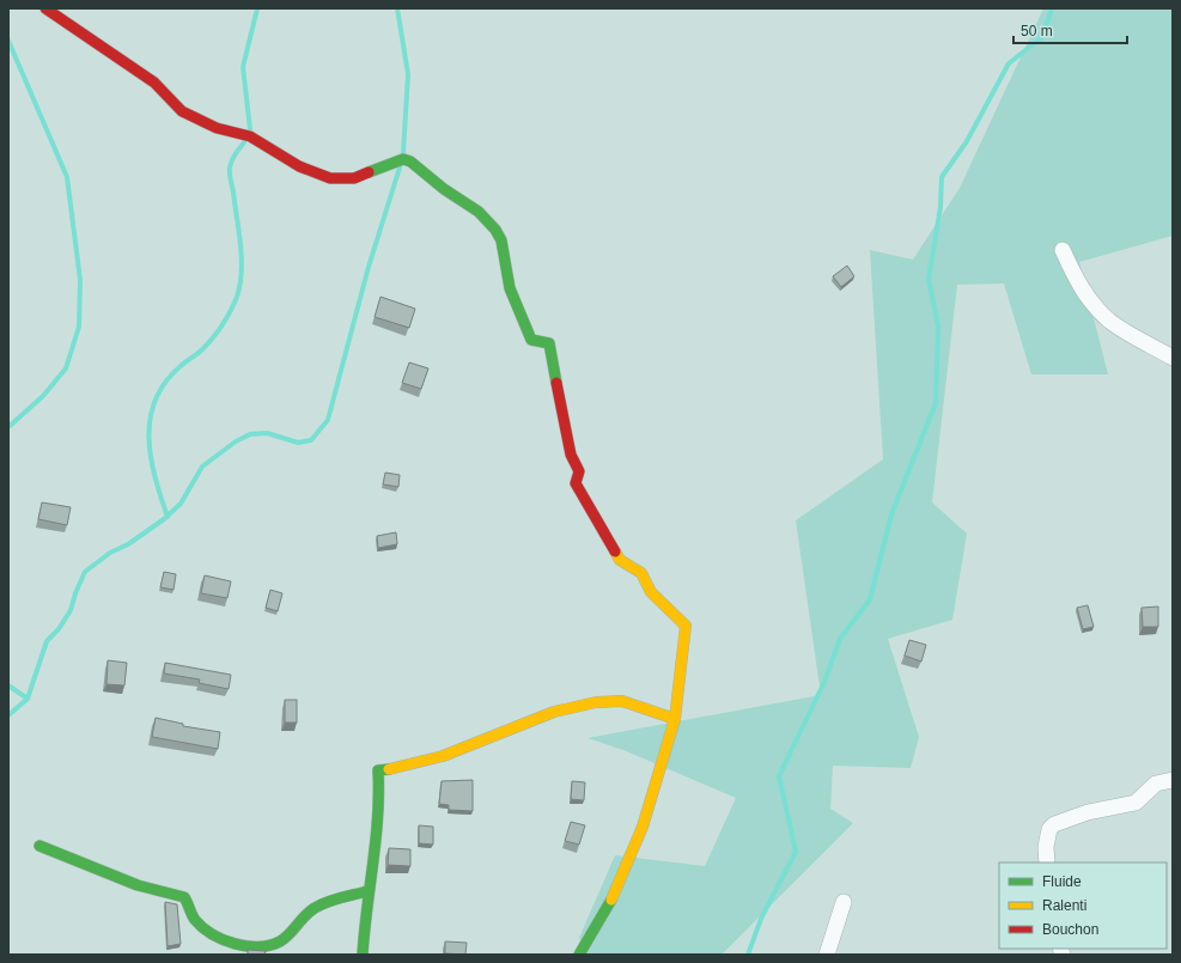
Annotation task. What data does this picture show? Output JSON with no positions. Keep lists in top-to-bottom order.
{
  "legend": ["Fluide", "Ralenti", "Bouchon"],
  "scale_bar": "50 m"
}
